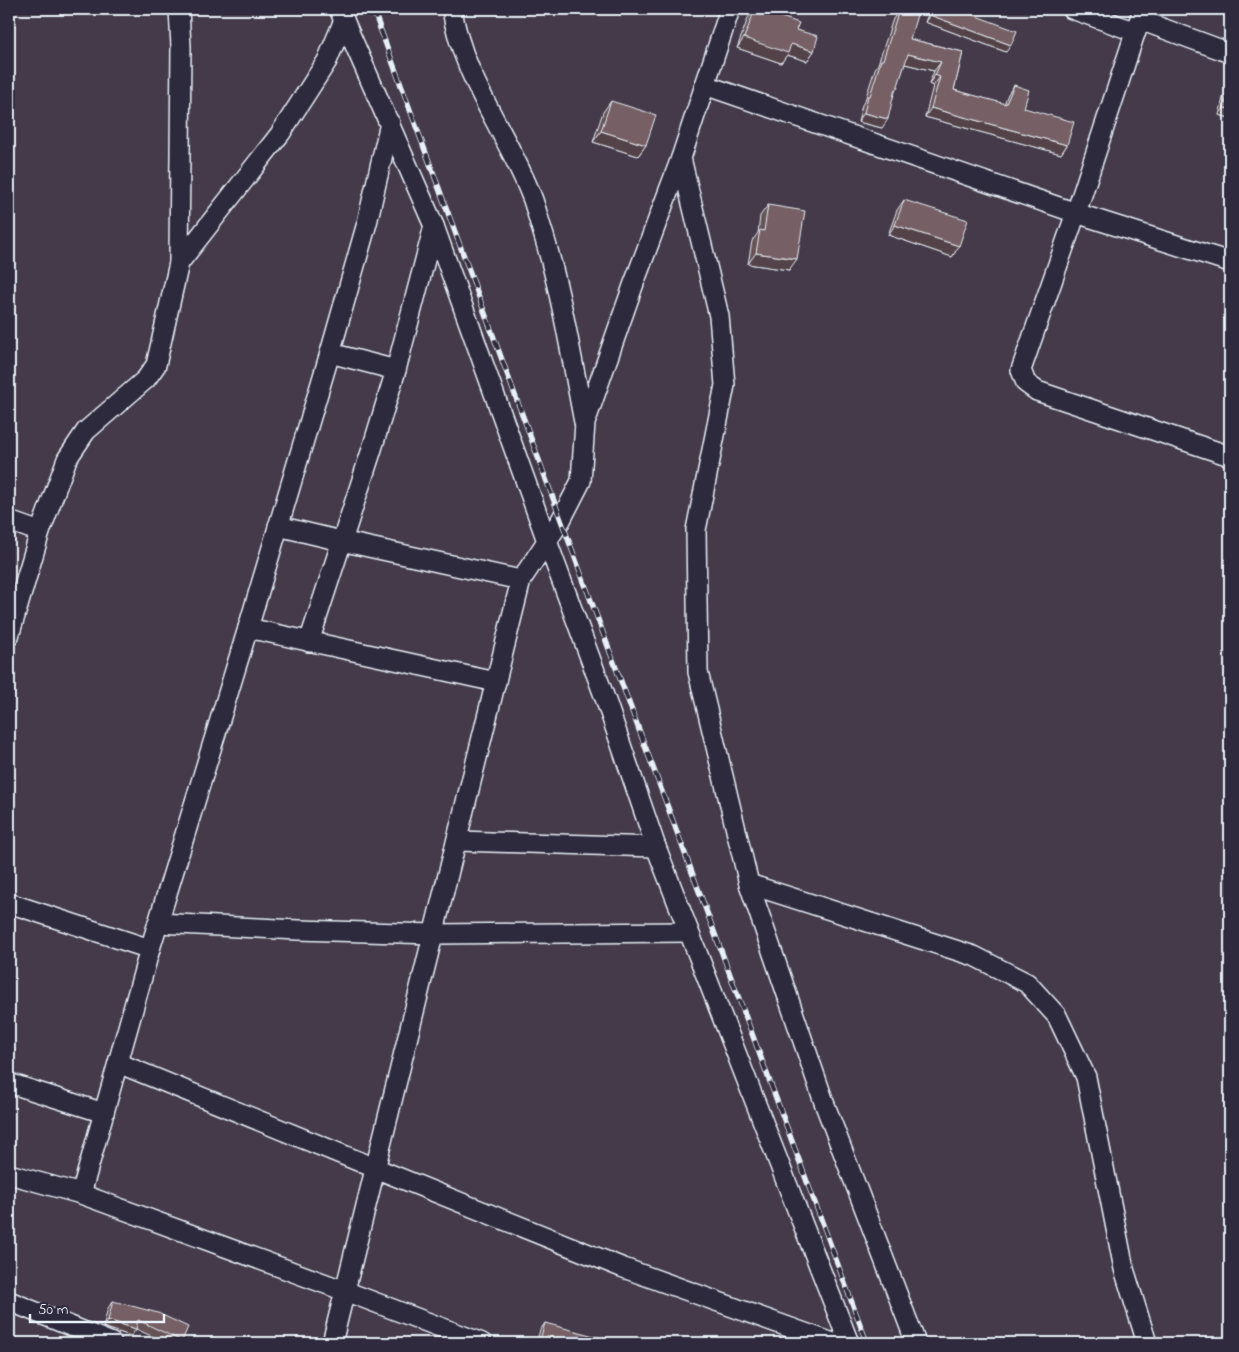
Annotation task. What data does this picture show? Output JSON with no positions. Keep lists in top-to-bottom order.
{
  "scale_bar": "50 m"
}
